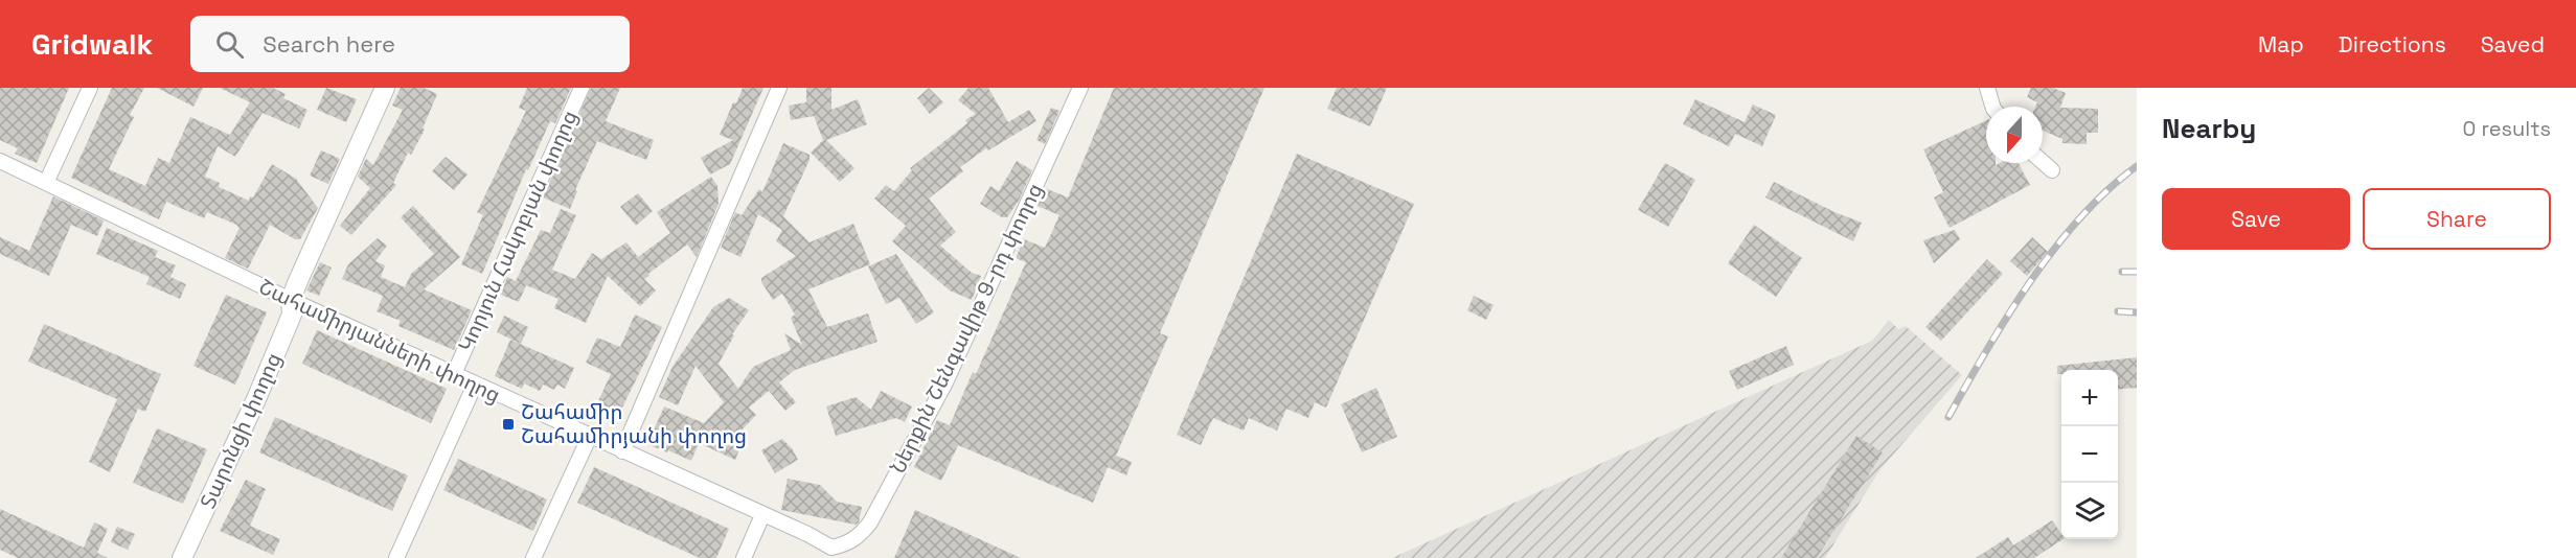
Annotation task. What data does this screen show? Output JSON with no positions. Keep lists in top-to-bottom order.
{
  "streets": {
    "street": [
      "Կորյուն Հակոբյան փողոց",
      "Ներքին Շենգավիթ 9-րդ փողոց",
      "Շահամիրյանների փողոց",
      "Տարոնցի փողոց"
    ]
  },
  "crossings": [
    ["Կորյուն Հակոբյան փողոց", "Շահամիրյանների փողոց"],
    ["Ներքին Շենգավիթ 9-րդ փողոց", "Շահամիրյանների փողոց"],
    ["Շահամիրյանների փողոց", "Տարոնցի փողոց"]
  ],
  "places": {
    "transit": ["Շահամիր Շահամիրյանի փողոց"]
  },
  "north": "bottom",
  "page": {
    "header": "Gridwalk",
    "search": "Search here",
    "nav": ["Map", "Directions", "Saved"],
    "heading": ["Nearby", "0 results"],
    "buttons": ["Save", "Share"],
    "map_buttons": ["+", "−"]
  }
}
